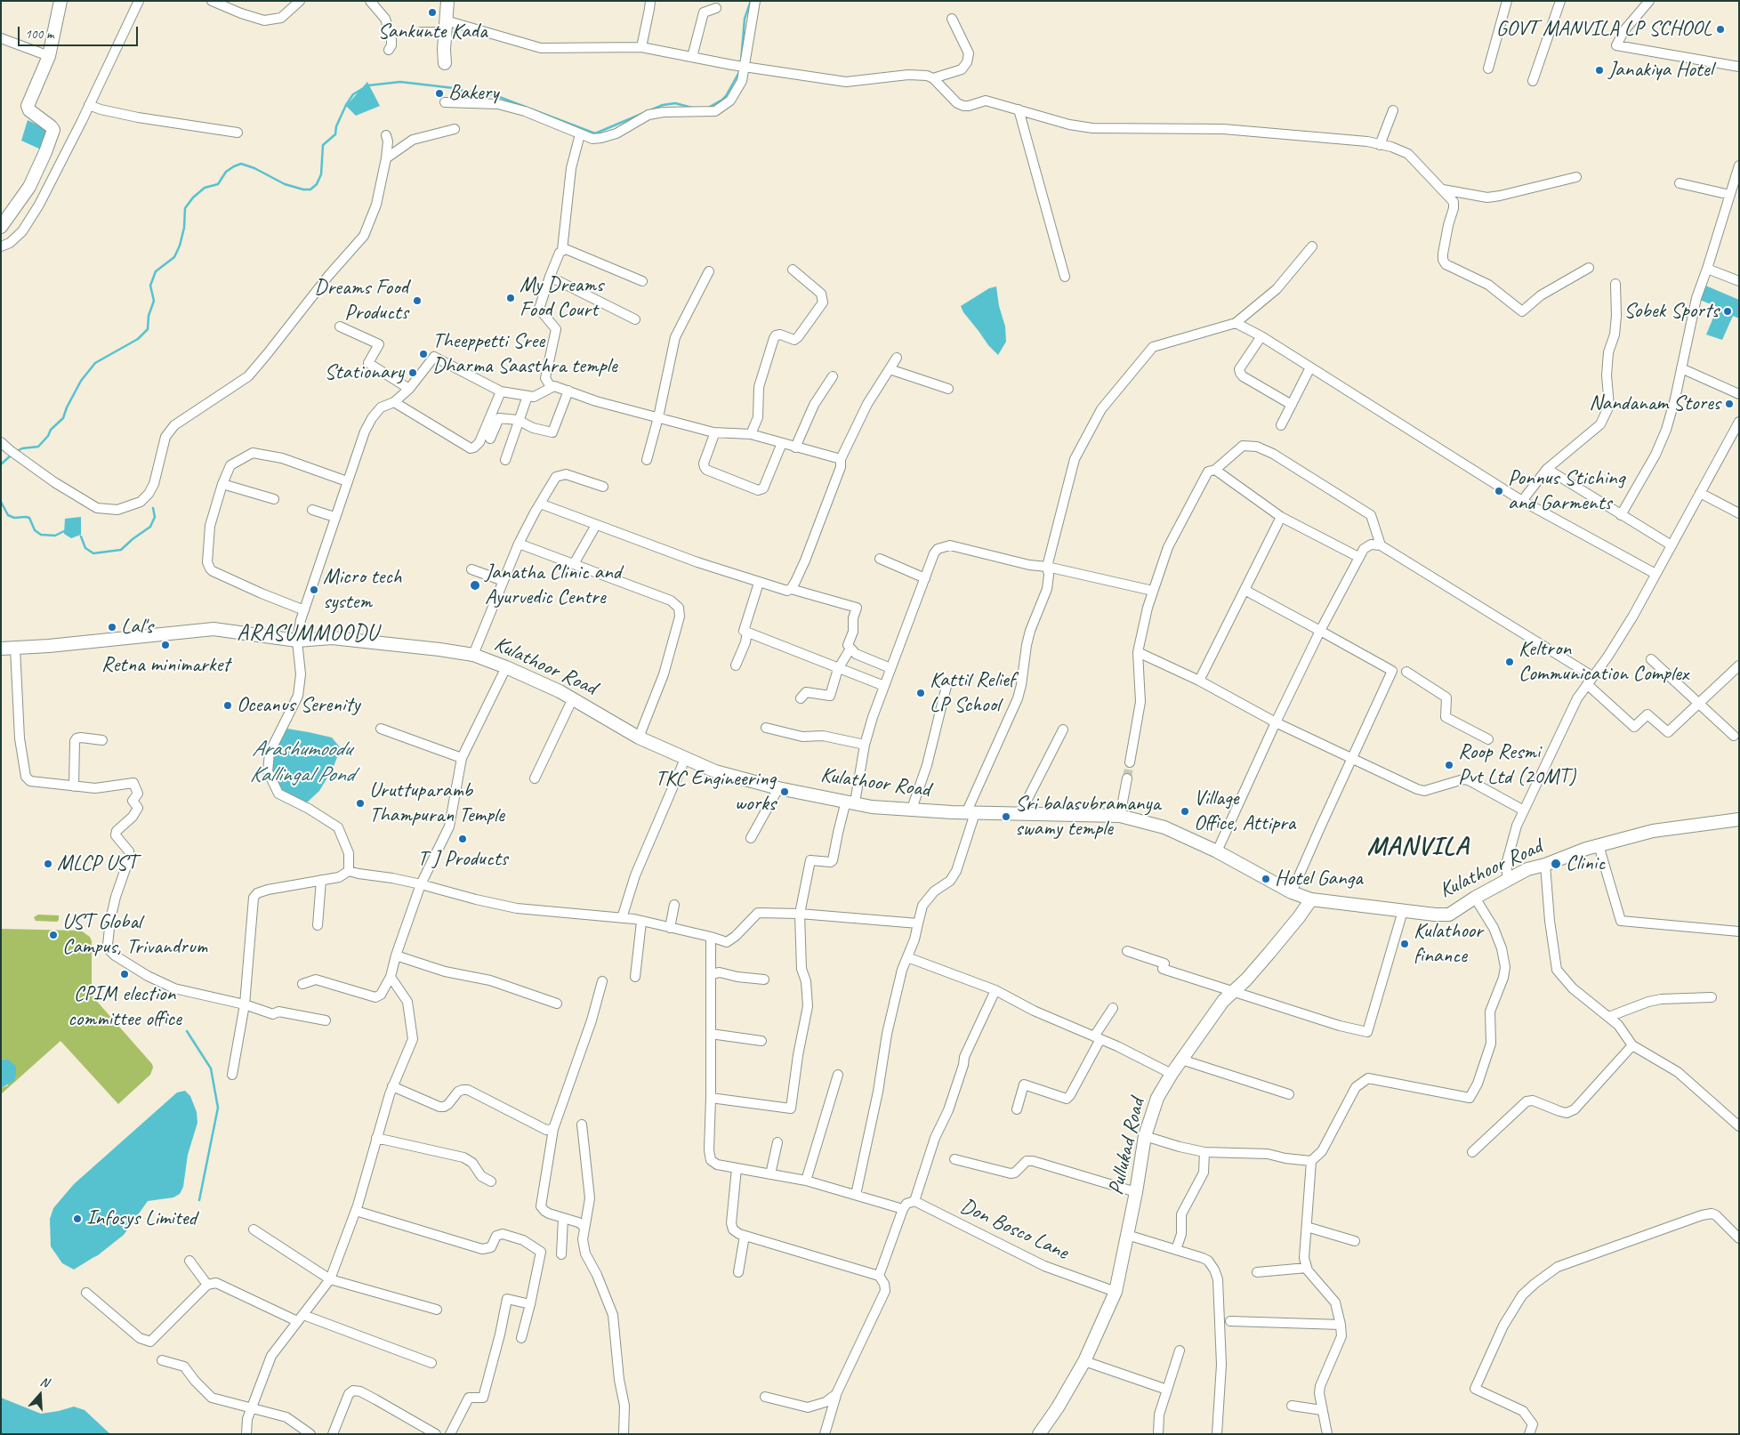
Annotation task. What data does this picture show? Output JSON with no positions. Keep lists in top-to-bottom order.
{
  "streets": {
    "main road": ["Kulathoor Road", "Pullukad Road"],
    "street": ["Don Bosco Lane"]
  },
  "crossings": [
    ["Kulathoor Road", "Pullukad Road"],
    ["Pullukad Road", "Don Bosco Lane"]
  ],
  "districts": ["ARASUMMOODU", "MANVILA"],
  "water": ["Arashumoodu Kallingal Pond"],
  "places": [
    "Sankunte Kada",
    "GOVT MANVILA LP SCHOOL",
    "Janakiya Hotel",
    "Bakery",
    "My Dreams Food Court",
    "Dreams Food Products",
    "Sobek Sports",
    "Theeppetti Sree Dharma Saasthra temple",
    "Stationary",
    "Nandanam Stores",
    "Ponnus Stiching and Garments",
    "Janatha Clinic and Ayurvedic Centre",
    "Micro tech system",
    "Lal's",
    "Retna minimarket",
    "Keltron Communication Complex",
    "Kattil Relief LP School",
    "Oceanus Serenity",
    "Roop Resmi Pvt Ltd (20MT)",
    "TKC Engineering works",
    "Uruttuparamb Thampuran Temple",
    "Village Office, Attipra",
    "Sri balasubramanya swamy temple",
    "T J Products",
    "MLCP UST",
    "Clinic",
    "Hotel Ganga",
    "UST Global Campus, Trivandrum",
    "Kulathoor finance",
    "CPIM election committee office",
    "Infosys Limited"
  ],
  "scale_bar": "100 m",
  "north": "top"
}
